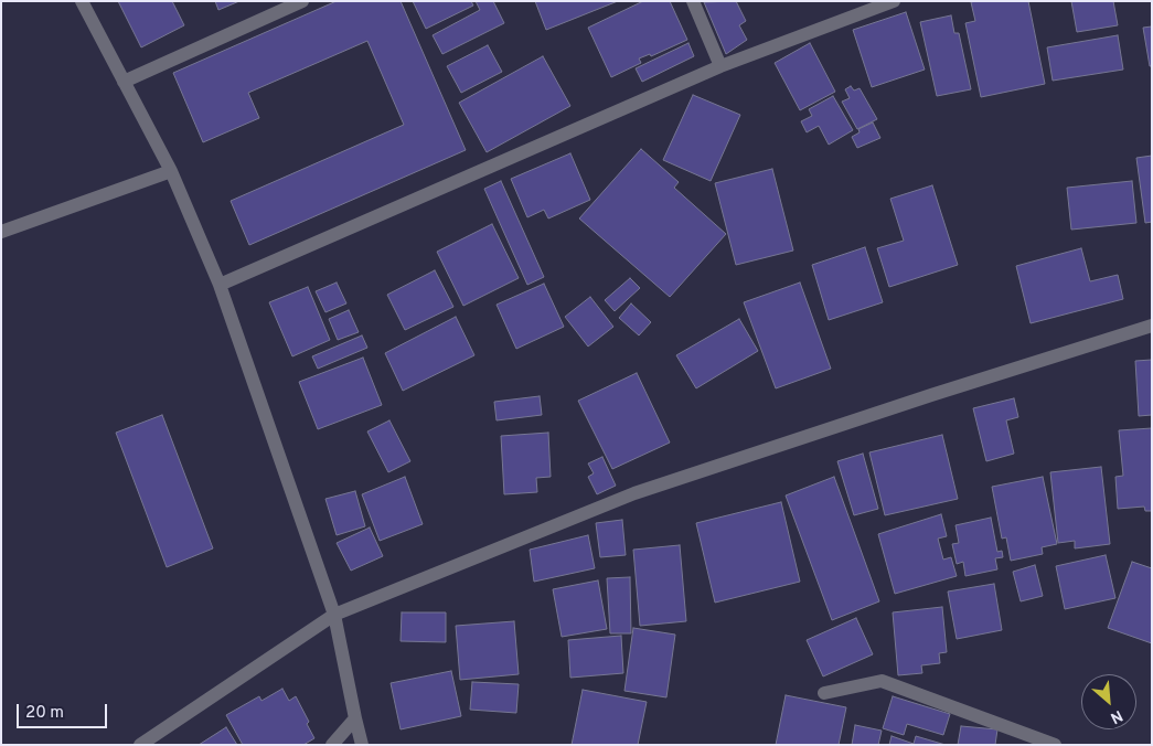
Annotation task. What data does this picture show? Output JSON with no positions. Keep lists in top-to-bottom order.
{
  "scale_bar": "20 m",
  "north": "bottom right"
}
